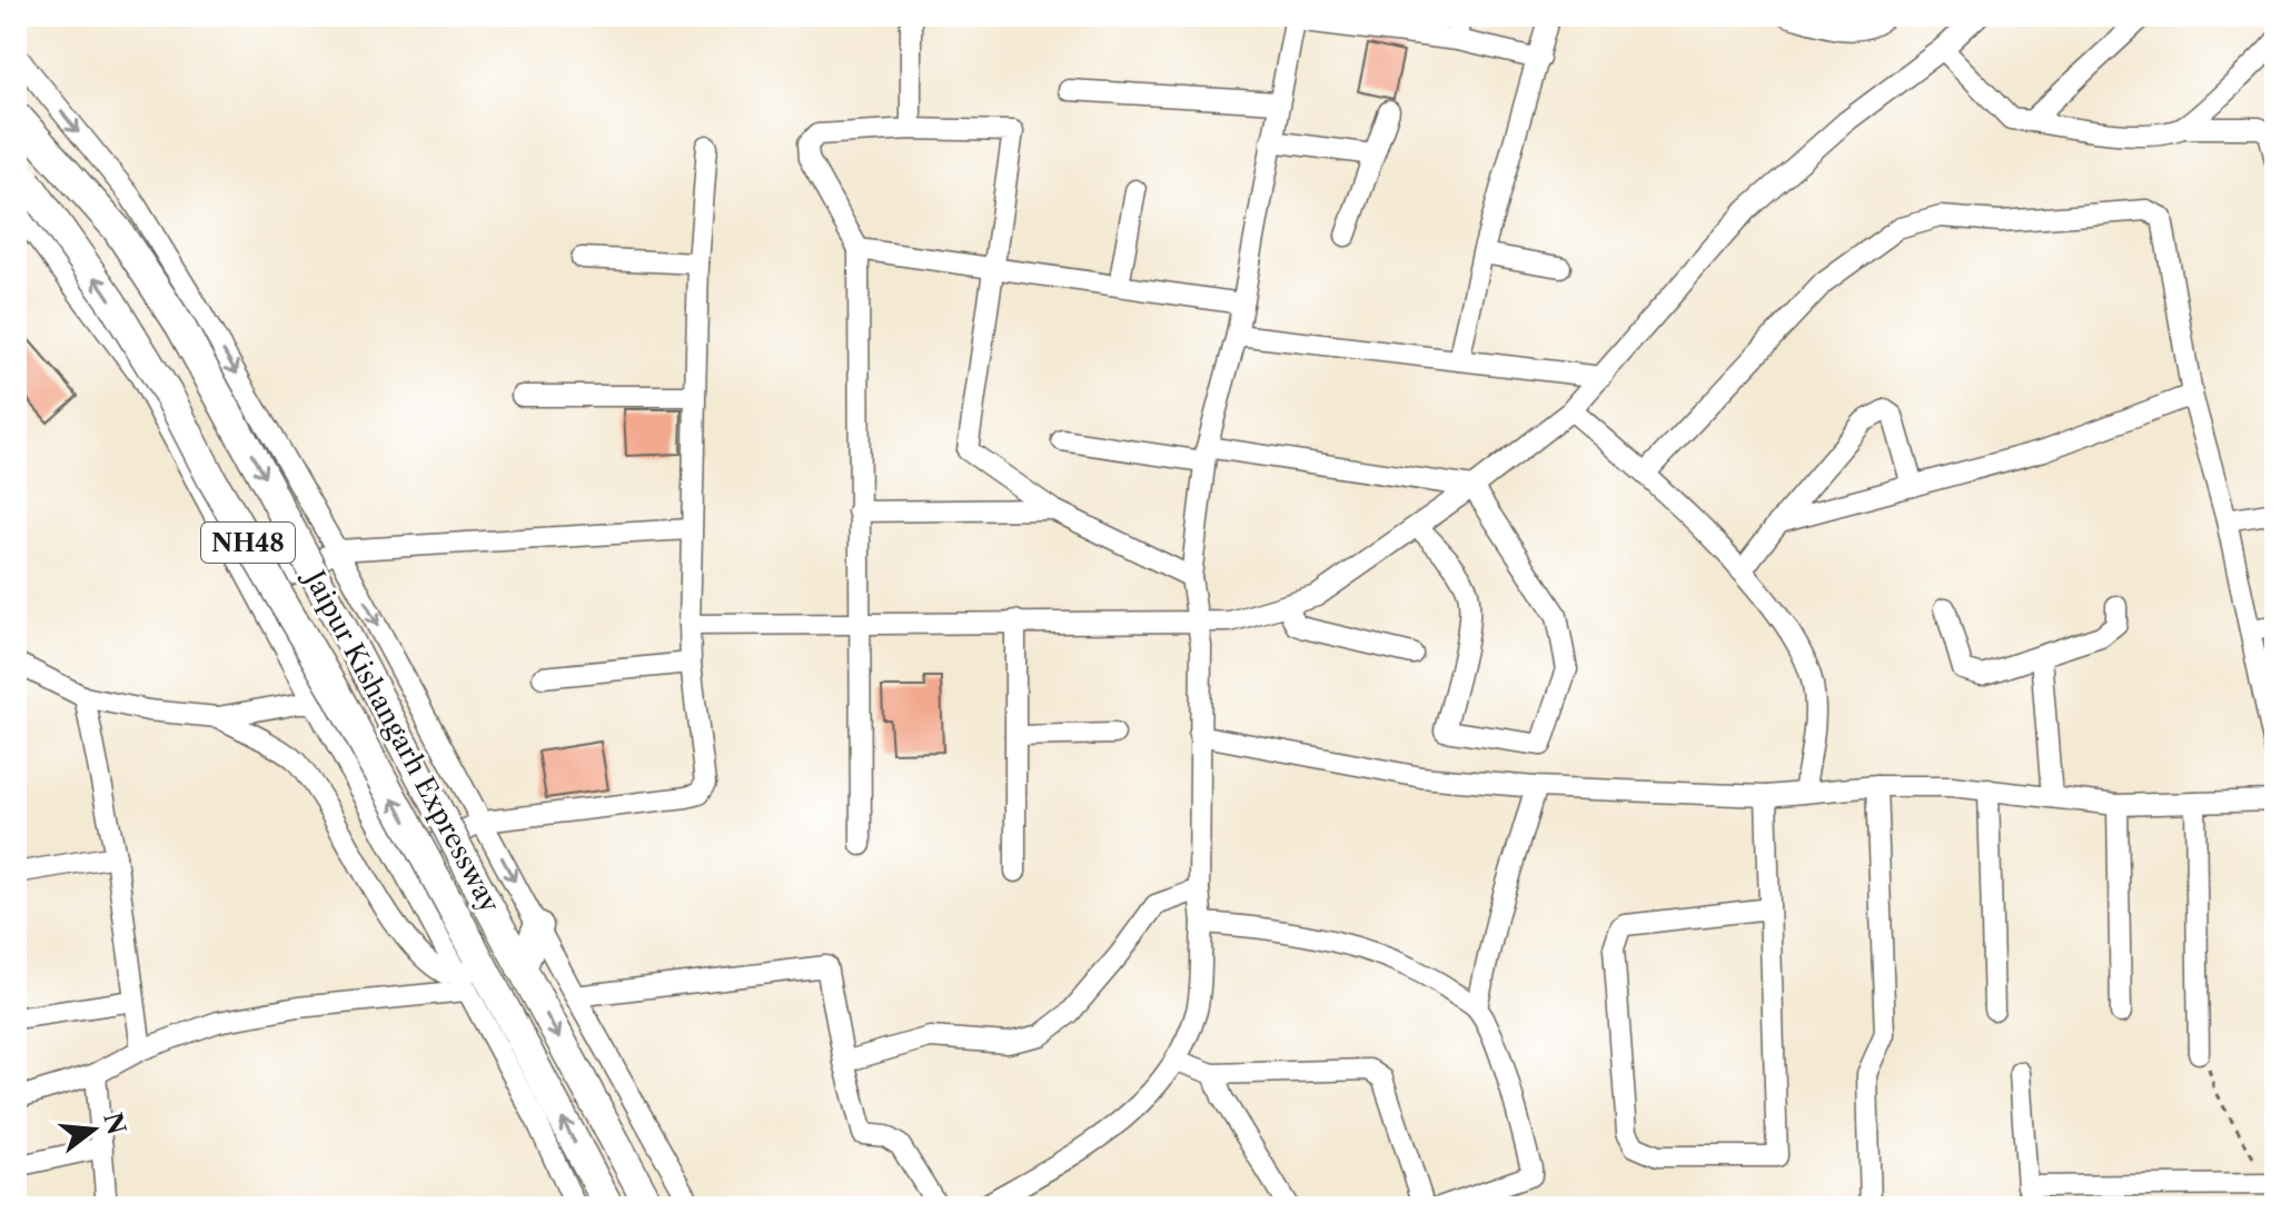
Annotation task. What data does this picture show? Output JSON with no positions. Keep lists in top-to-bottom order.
{
  "streets": {
    "highway": ["NH48", "Jaipur Kishangarh Expressway"]
  },
  "north": "right"
}
